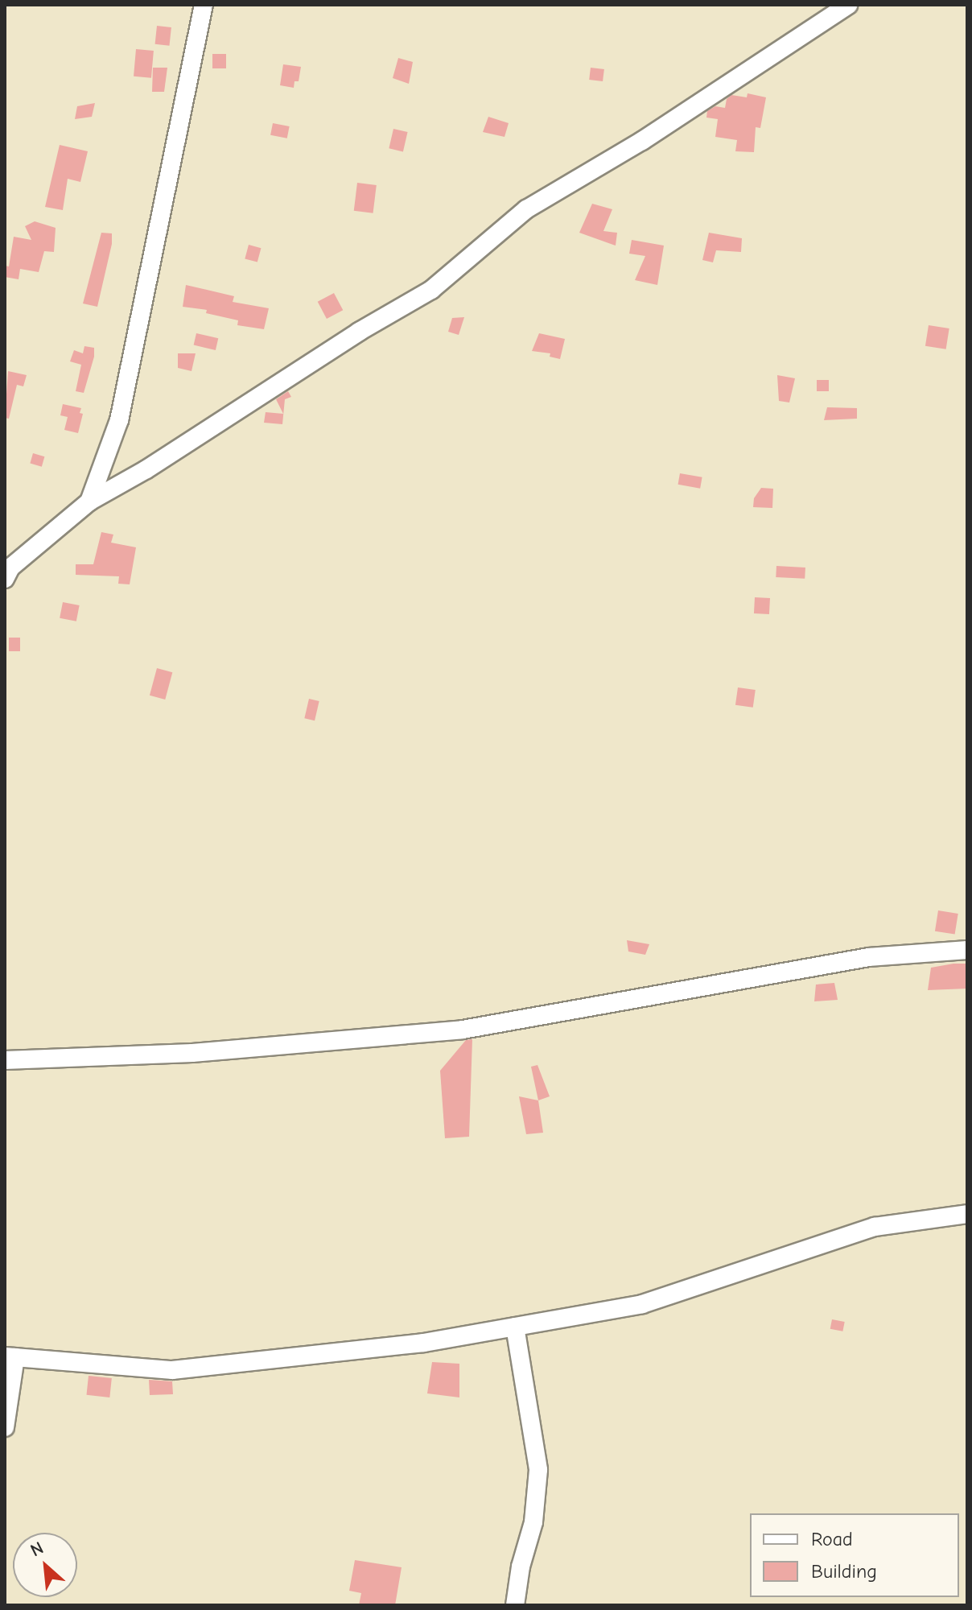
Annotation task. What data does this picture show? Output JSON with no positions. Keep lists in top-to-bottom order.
{
  "legend": ["Road", "Building"],
  "north": "top left"
}
